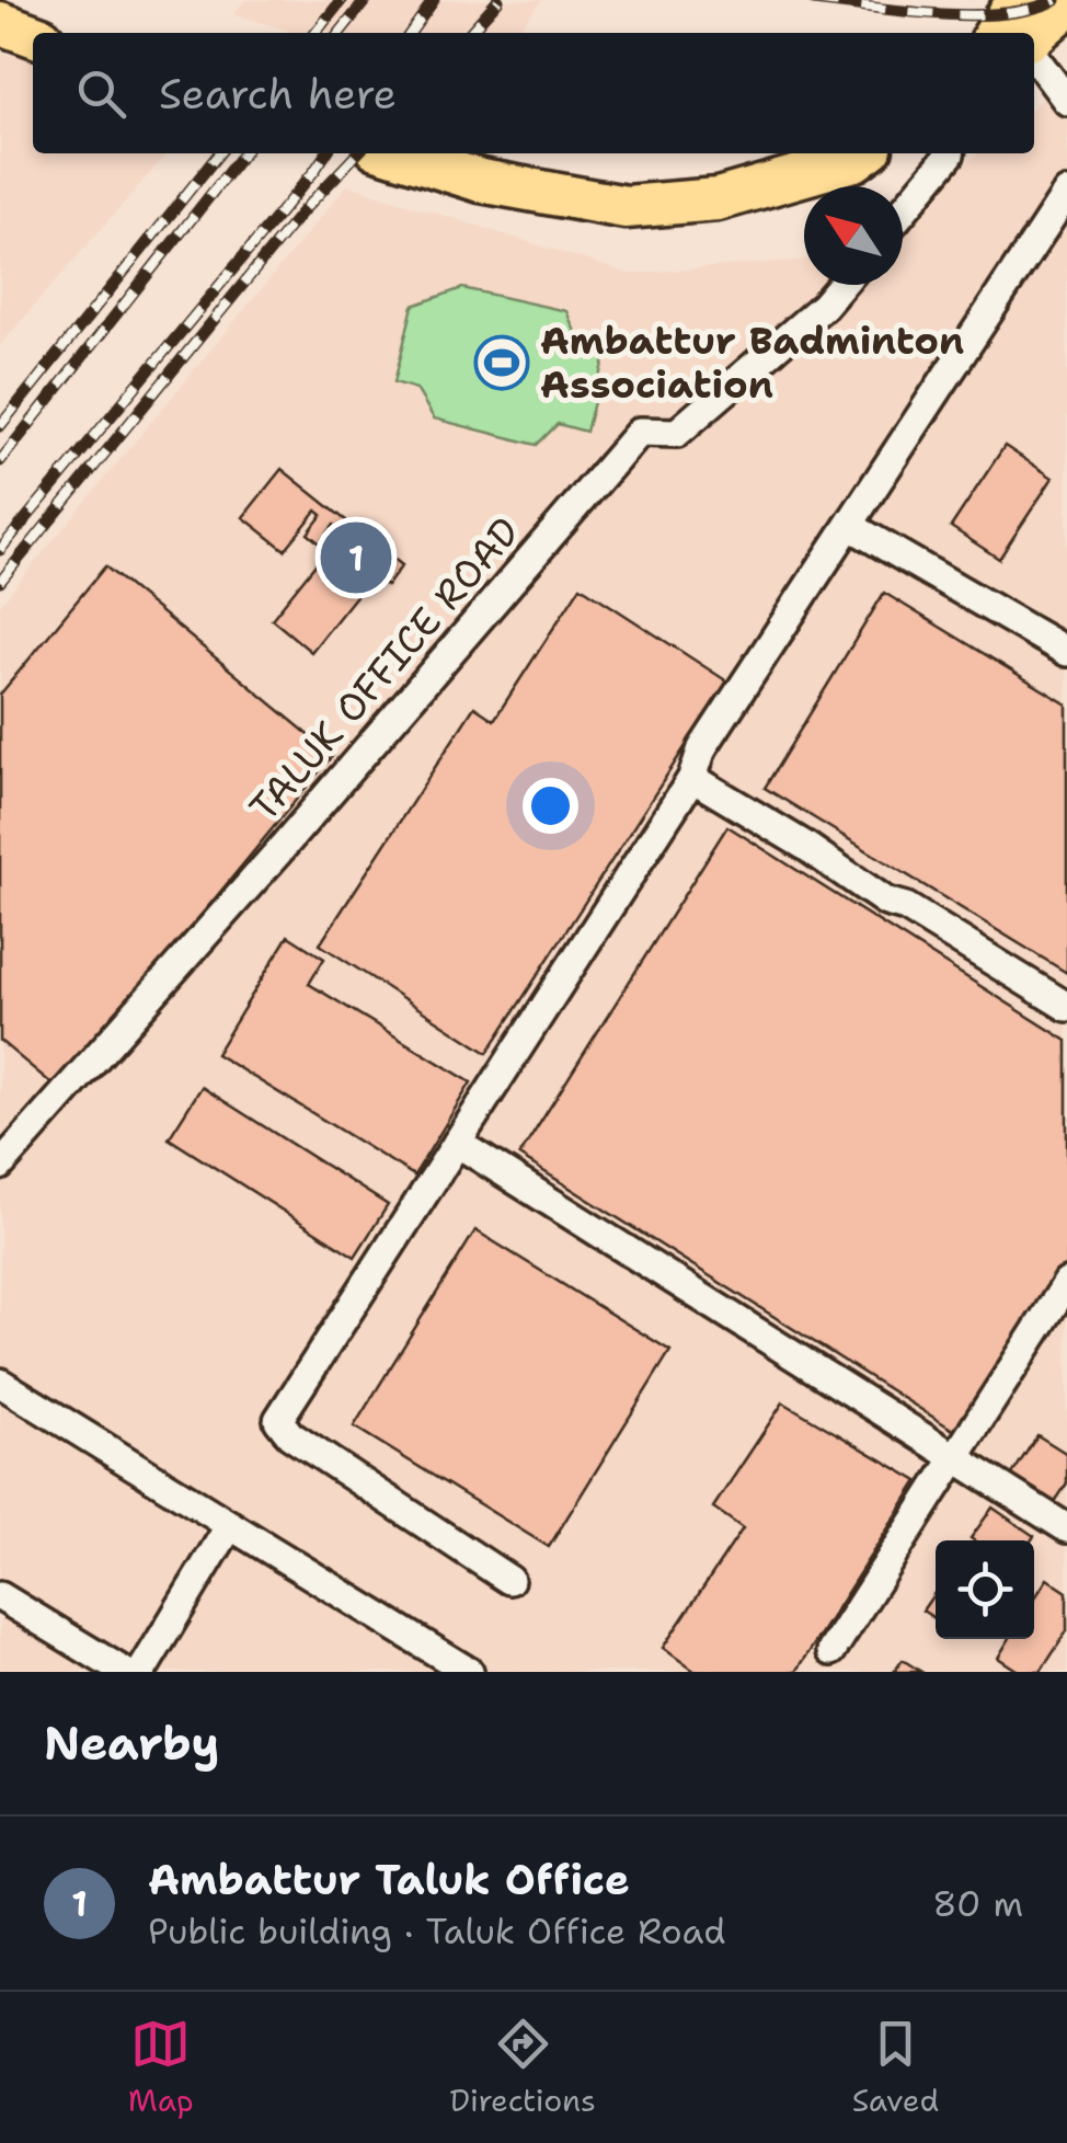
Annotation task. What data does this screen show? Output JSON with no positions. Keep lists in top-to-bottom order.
{
  "streets": {
    "street": ["TALUK OFFICE ROAD"]
  },
  "places": {
    "sports": ["Ambattur Badminton Association"]
  },
  "north": "top left",
  "page": {
    "search": "Search here",
    "pins": "1",
    "heading": "Nearby",
    "list": [
      {
        "mark": "1",
        "name": "Ambattur Taluk Office",
        "note": "Public building · Taluk Office Road",
        "value": "80 m"
      }
    ],
    "nav": ["Map", "Directions", "Saved"]
  }
}
